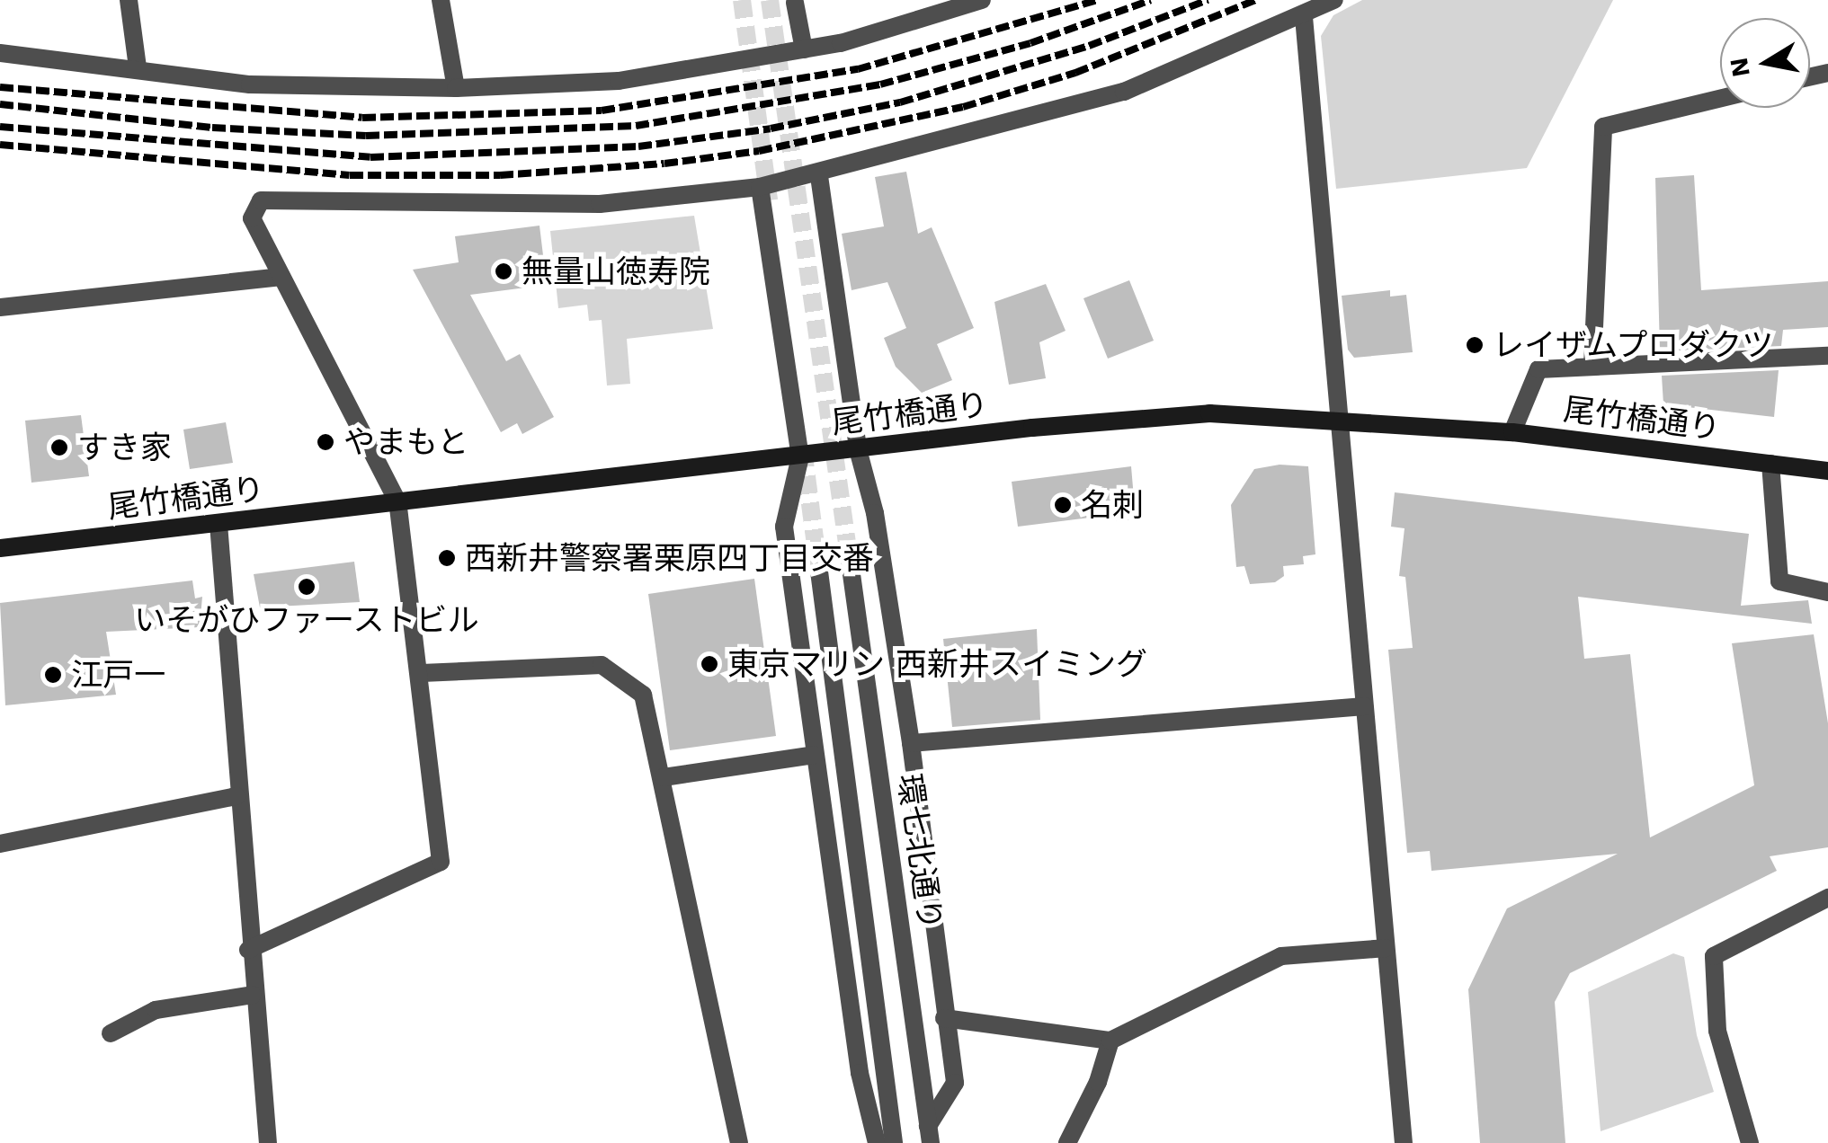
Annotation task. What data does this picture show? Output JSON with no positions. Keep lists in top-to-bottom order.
{
  "streets": {
    "main road": ["尾竹橋通り"],
    "street": ["環七北通り"]
  },
  "places": [
    "無量山徳寿院",
    "レイザムプロダクツ",
    "やまもと",
    "すき家",
    "名刺",
    "西新井警察署栗原四丁目交番",
    "いそがひファーストビル",
    "東京マリン 西新井スイミング",
    "江戸一"
  ],
  "north": "left"
}
